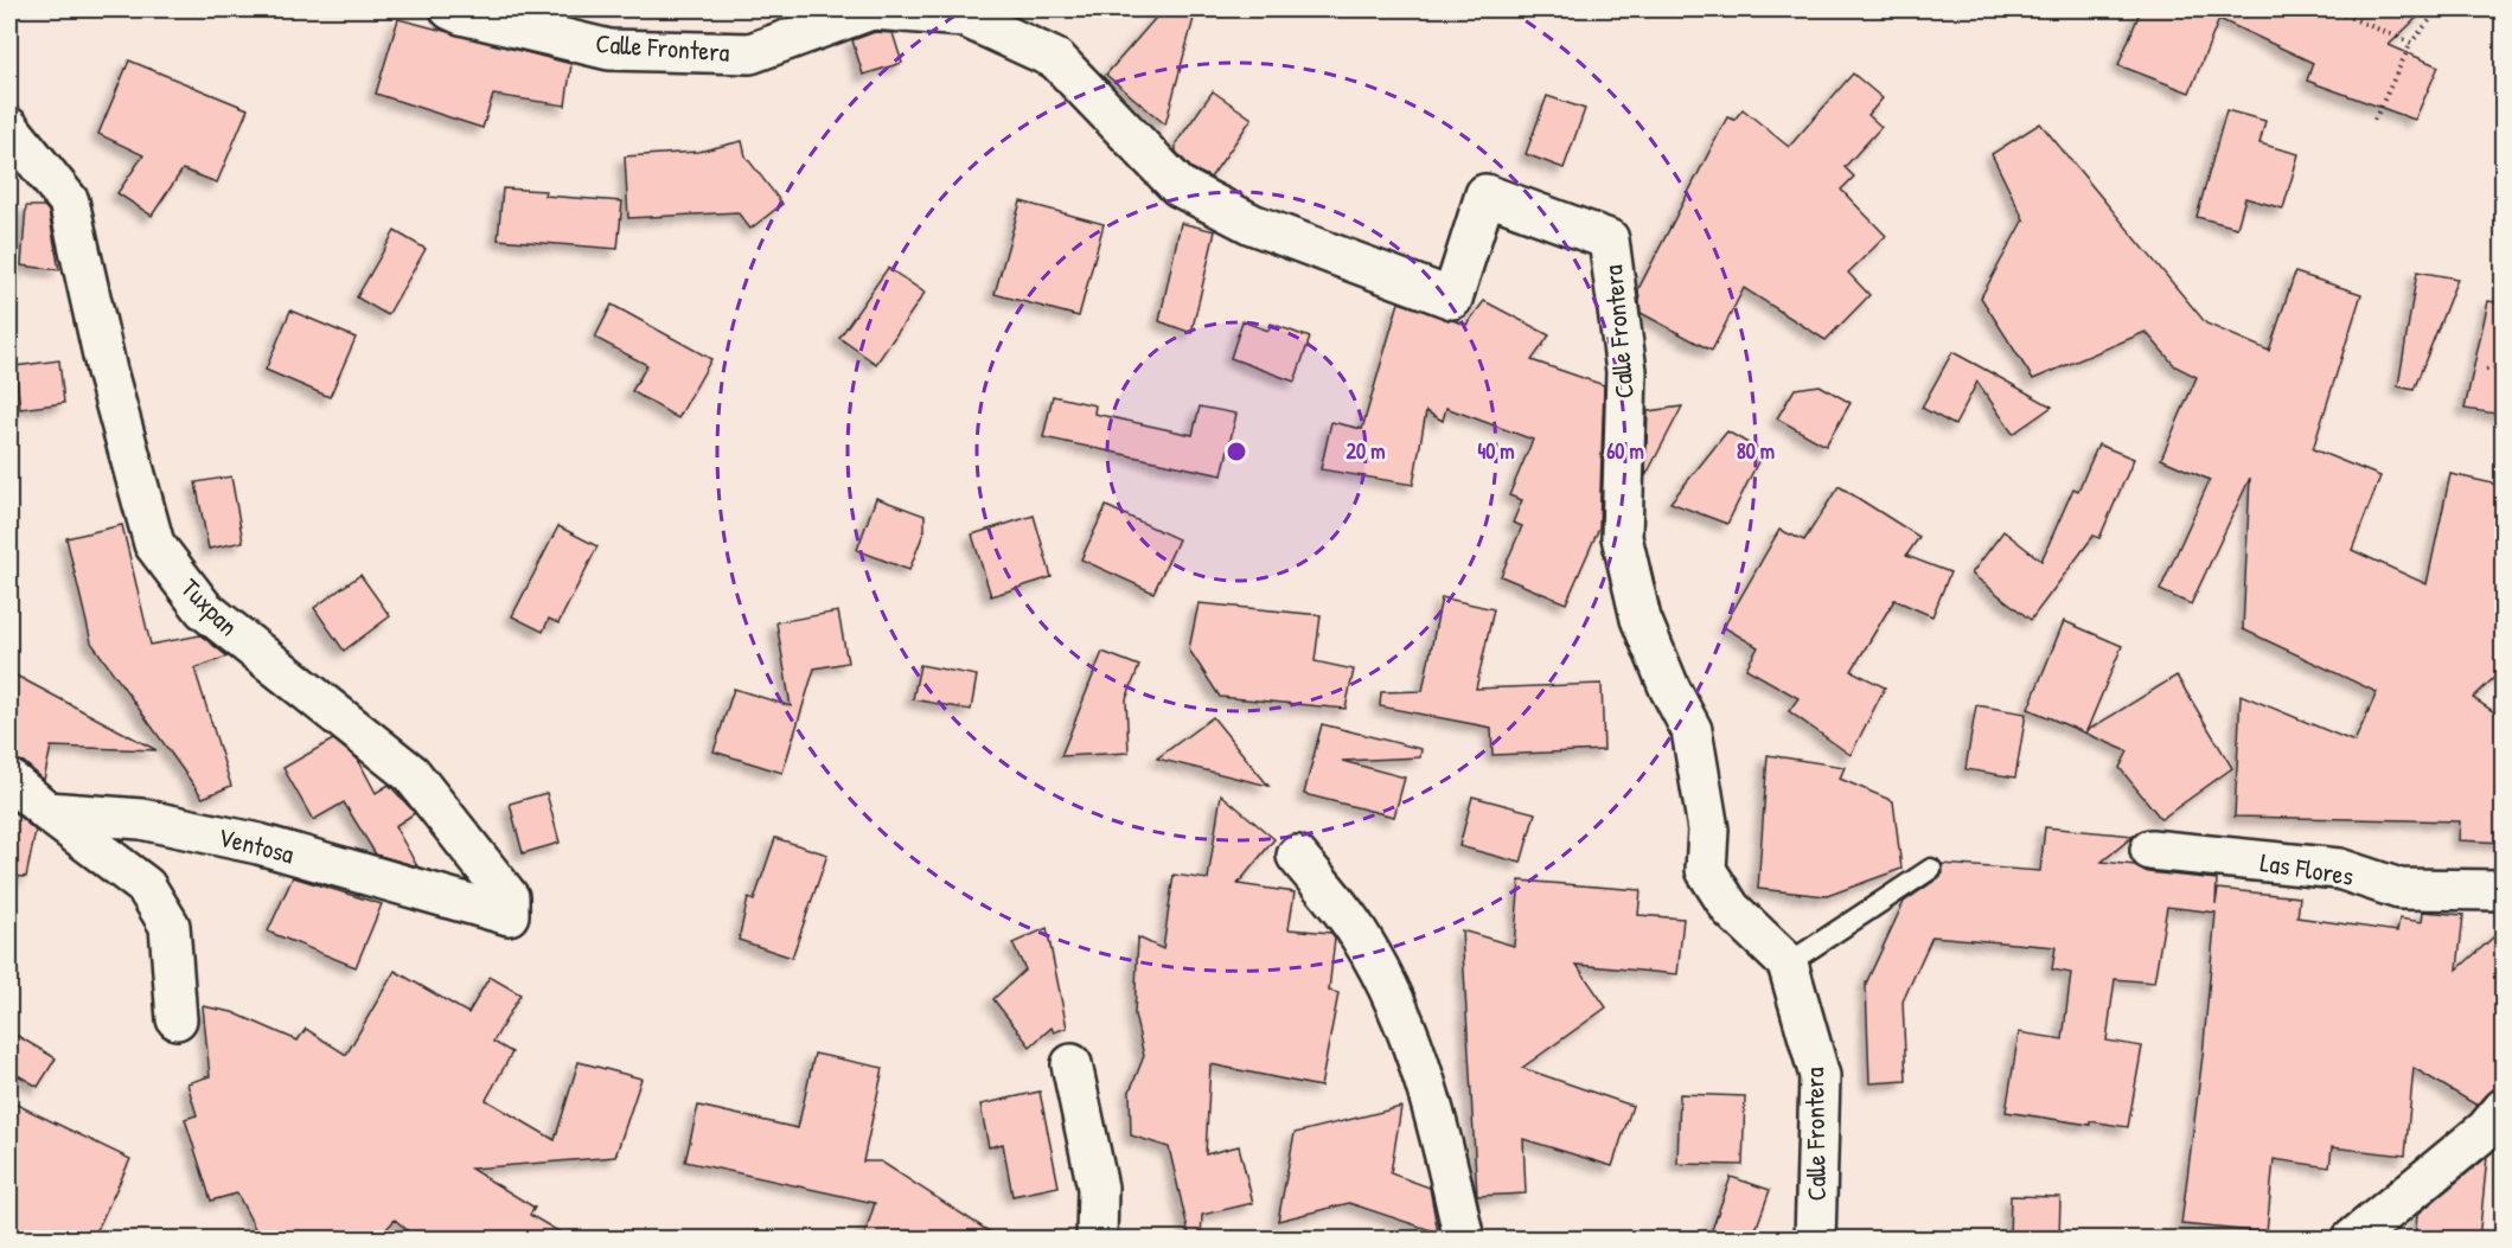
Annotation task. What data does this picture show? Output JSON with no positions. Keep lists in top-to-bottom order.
{
  "streets": {
    "street": [
      "Calle Frontera",
      "Tuxpan",
      "Ventosa",
      "Las Flores"
    ]
  },
  "crossings": [
    ["Tuxpan", "Ventosa"]
  ],
  "rings": [
    "20 m",
    "40 m",
    "60 m",
    "80 m"
  ]
}
